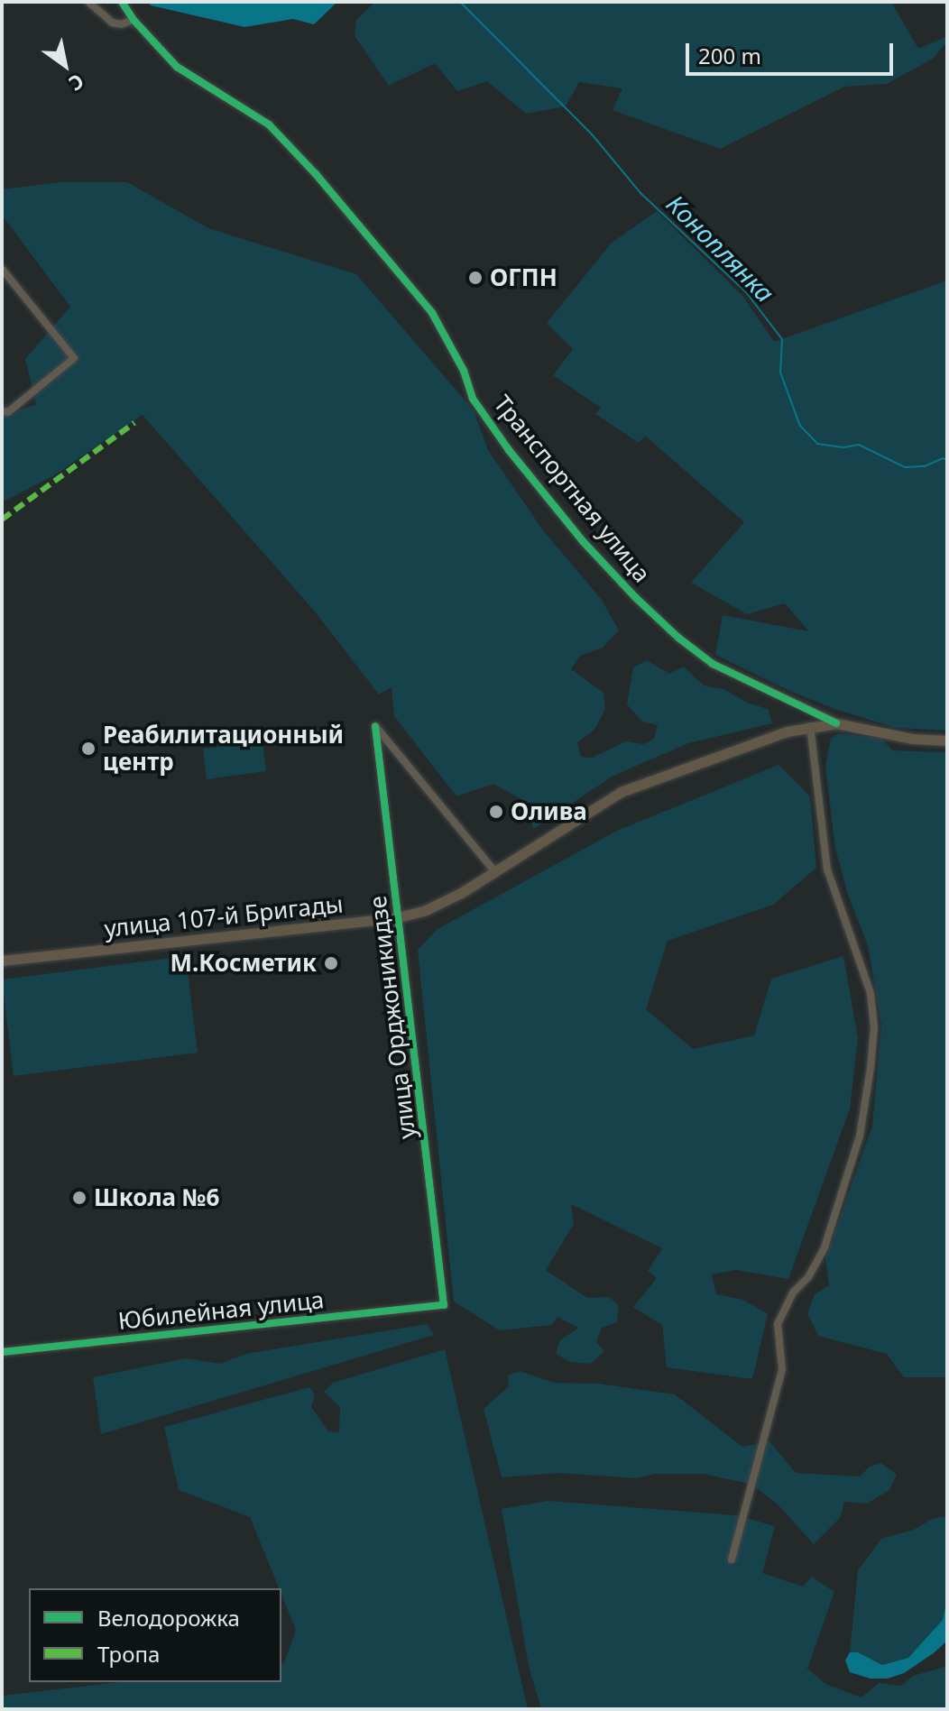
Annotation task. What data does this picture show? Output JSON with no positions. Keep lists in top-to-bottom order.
{
  "streets": {
    "main road": ["Транспортная улица", "улица 107-й Бригады"],
    "street": ["улица Орджоникидзе", "Юбилейная улица"]
  },
  "crossings": [
    ["Транспортная улица", "улица 107-й Бригады"],
    ["улица 107-й Бригады", "улица Орджоникидзе"],
    ["улица Орджоникидзе", "Юбилейная улица"]
  ],
  "water": ["Коноплянка"],
  "places": [
    "ОГПН",
    "Реабилитационный центр",
    "Олива",
    "М.Косметик",
    "Школа №6"
  ],
  "legend": ["Велодорожка", "Тропа"],
  "scale_bar": "200 m",
  "north": "bottom right"
}
